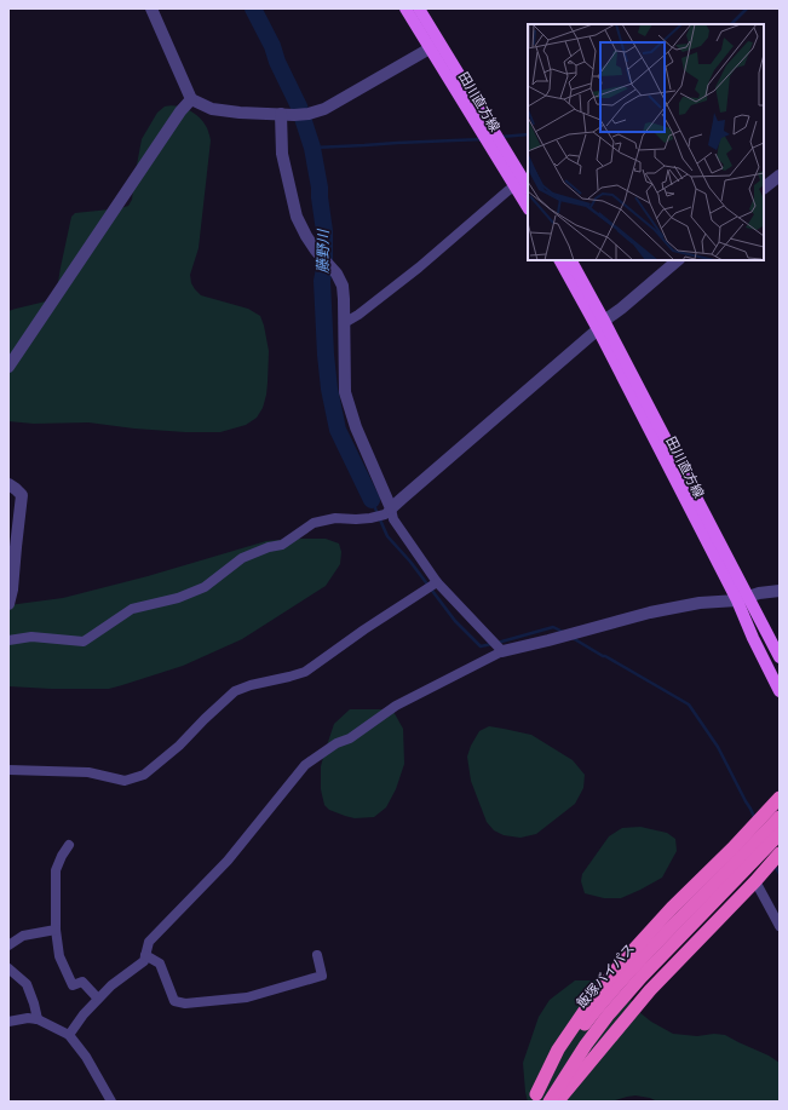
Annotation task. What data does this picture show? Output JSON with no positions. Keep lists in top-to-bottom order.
{
  "streets": {
    "highway": ["飯塚バイパス"],
    "main road": ["田川直方線"]
  },
  "water": ["藤野川"]
}
